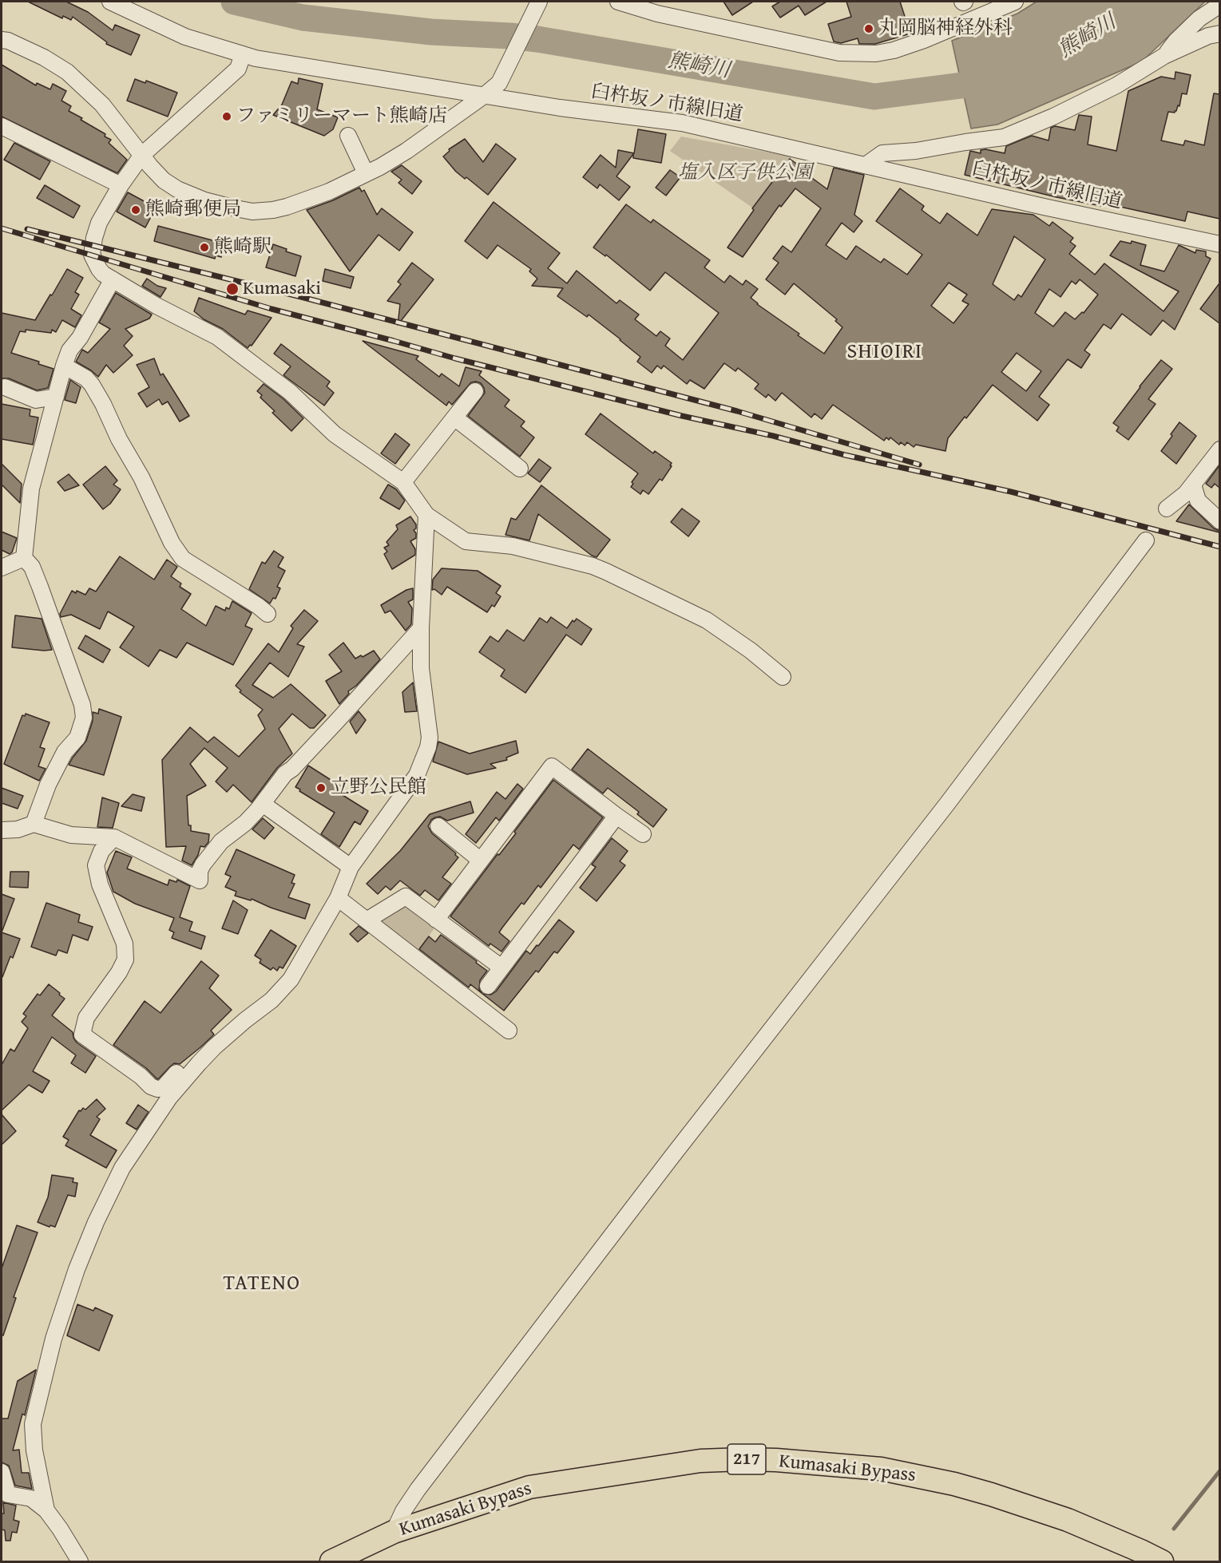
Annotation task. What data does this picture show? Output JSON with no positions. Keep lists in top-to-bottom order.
{
  "streets": {
    "highway": ["217", "Kumasaki Bypass"],
    "street": ["臼杵坂ノ市線旧道"]
  },
  "districts": ["SHIOIRI", "TATENO"],
  "water": ["熊崎川"],
  "parks": ["塩入区子供公園"],
  "places": [
    "丸岡脳神経外科",
    "ファミリーマート熊崎店",
    "熊崎郵便局",
    "熊崎駅",
    "Kumasaki",
    "立野公民館"
  ]
}
